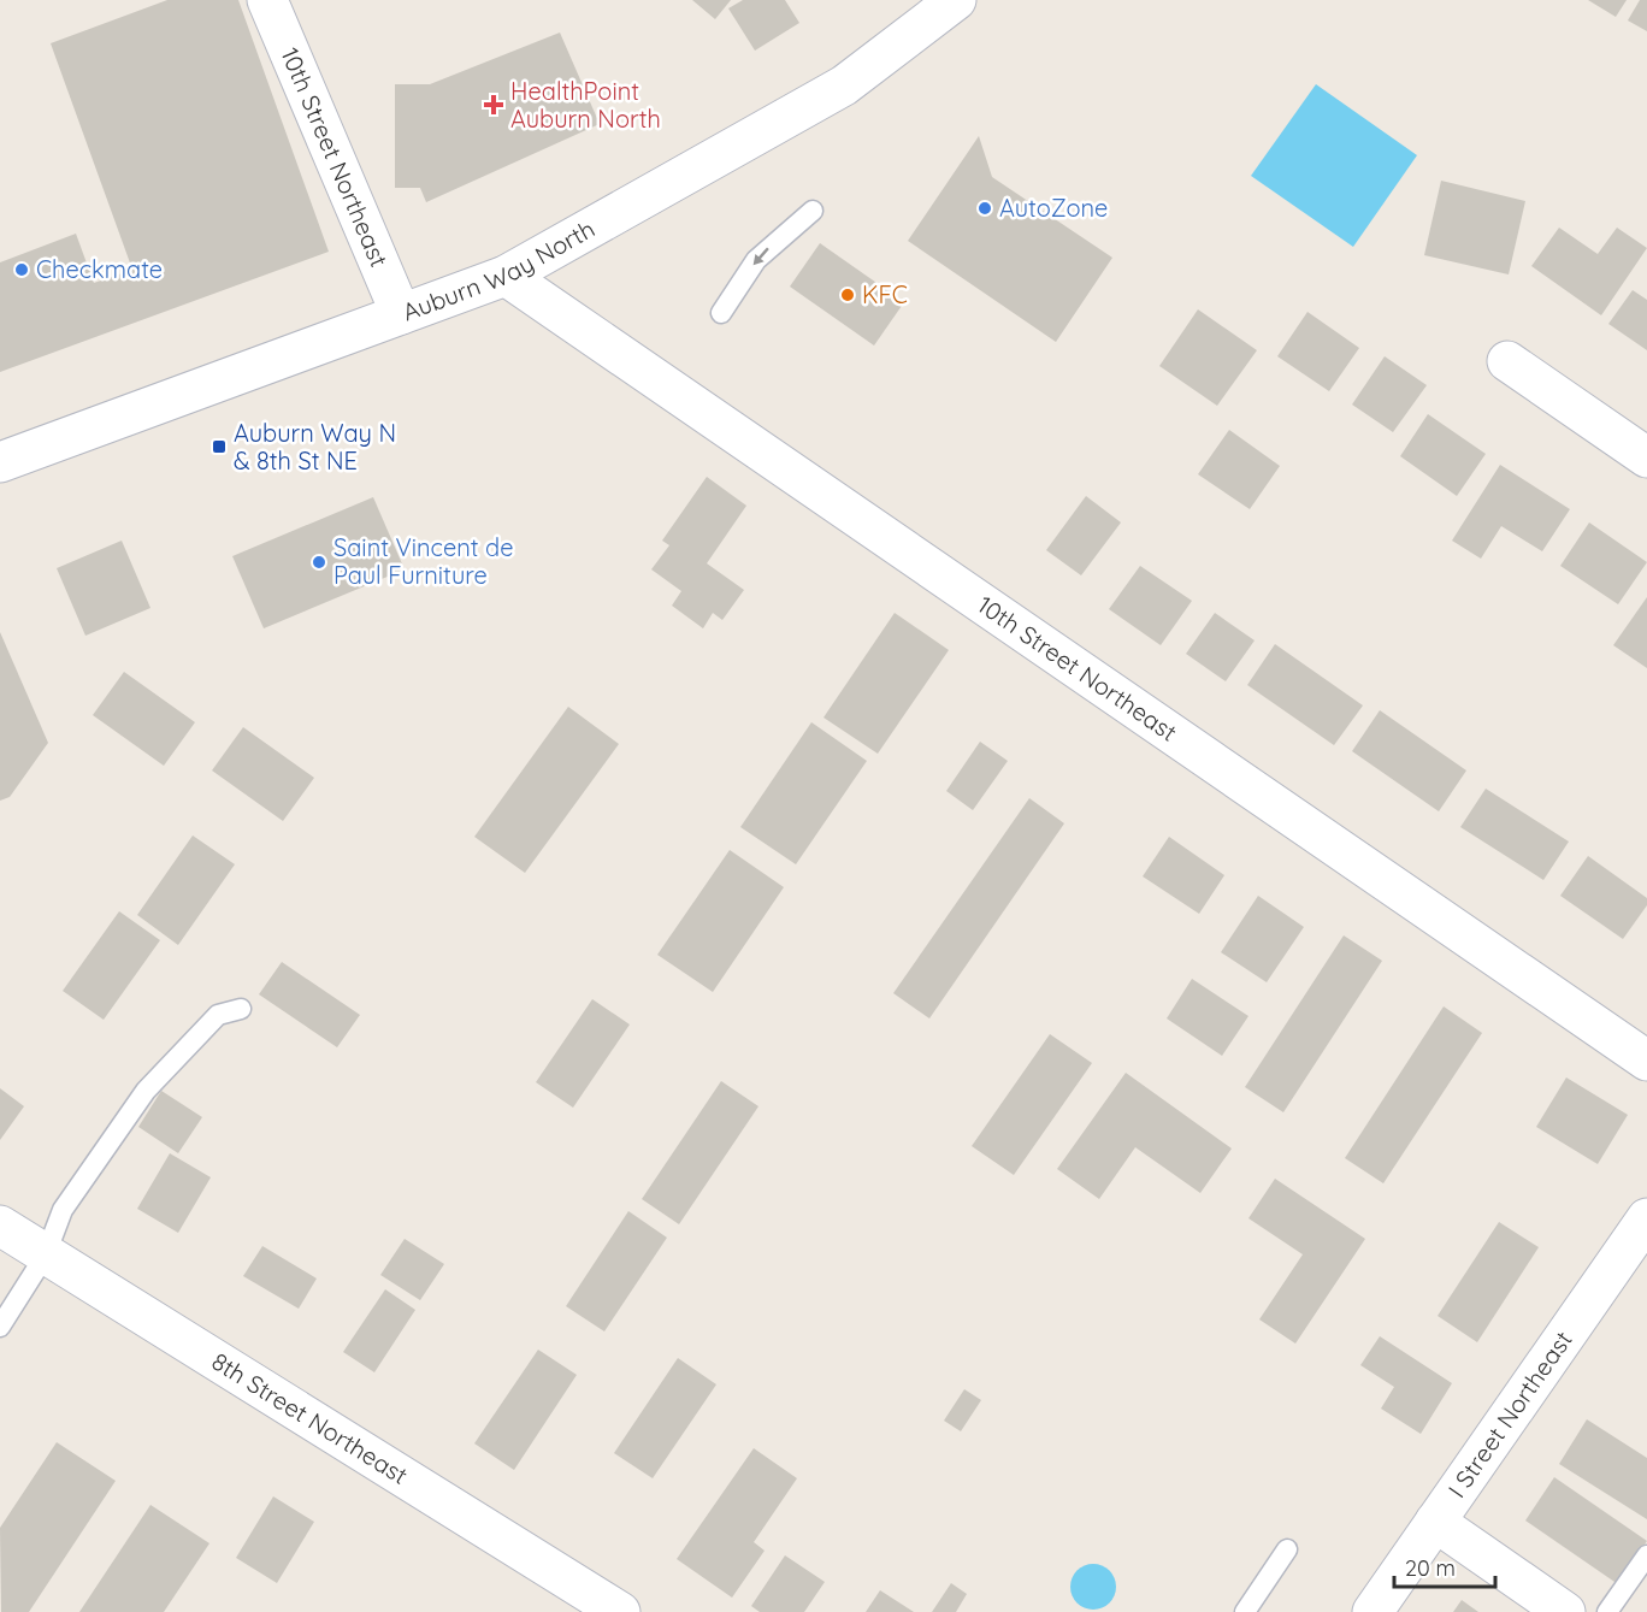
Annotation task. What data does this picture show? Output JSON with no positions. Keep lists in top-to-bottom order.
{
  "streets": {
    "street": [
      "10th Street Northeast",
      "Auburn Way North",
      "I Street Northeast",
      "8th Street Northeast"
    ]
  },
  "crossings": [
    ["10th Street Northeast", "Auburn Way North"]
  ],
  "places": {
    "health": ["HealthPoint Auburn North"],
    "other": [
      "AutoZone",
      "Checkmate",
      "KFC",
      "Saint Vincent de Paul Furniture"
    ],
    "transit": ["Auburn Way N & 8th St NE"]
  },
  "scale_bar": "20 m"
}
